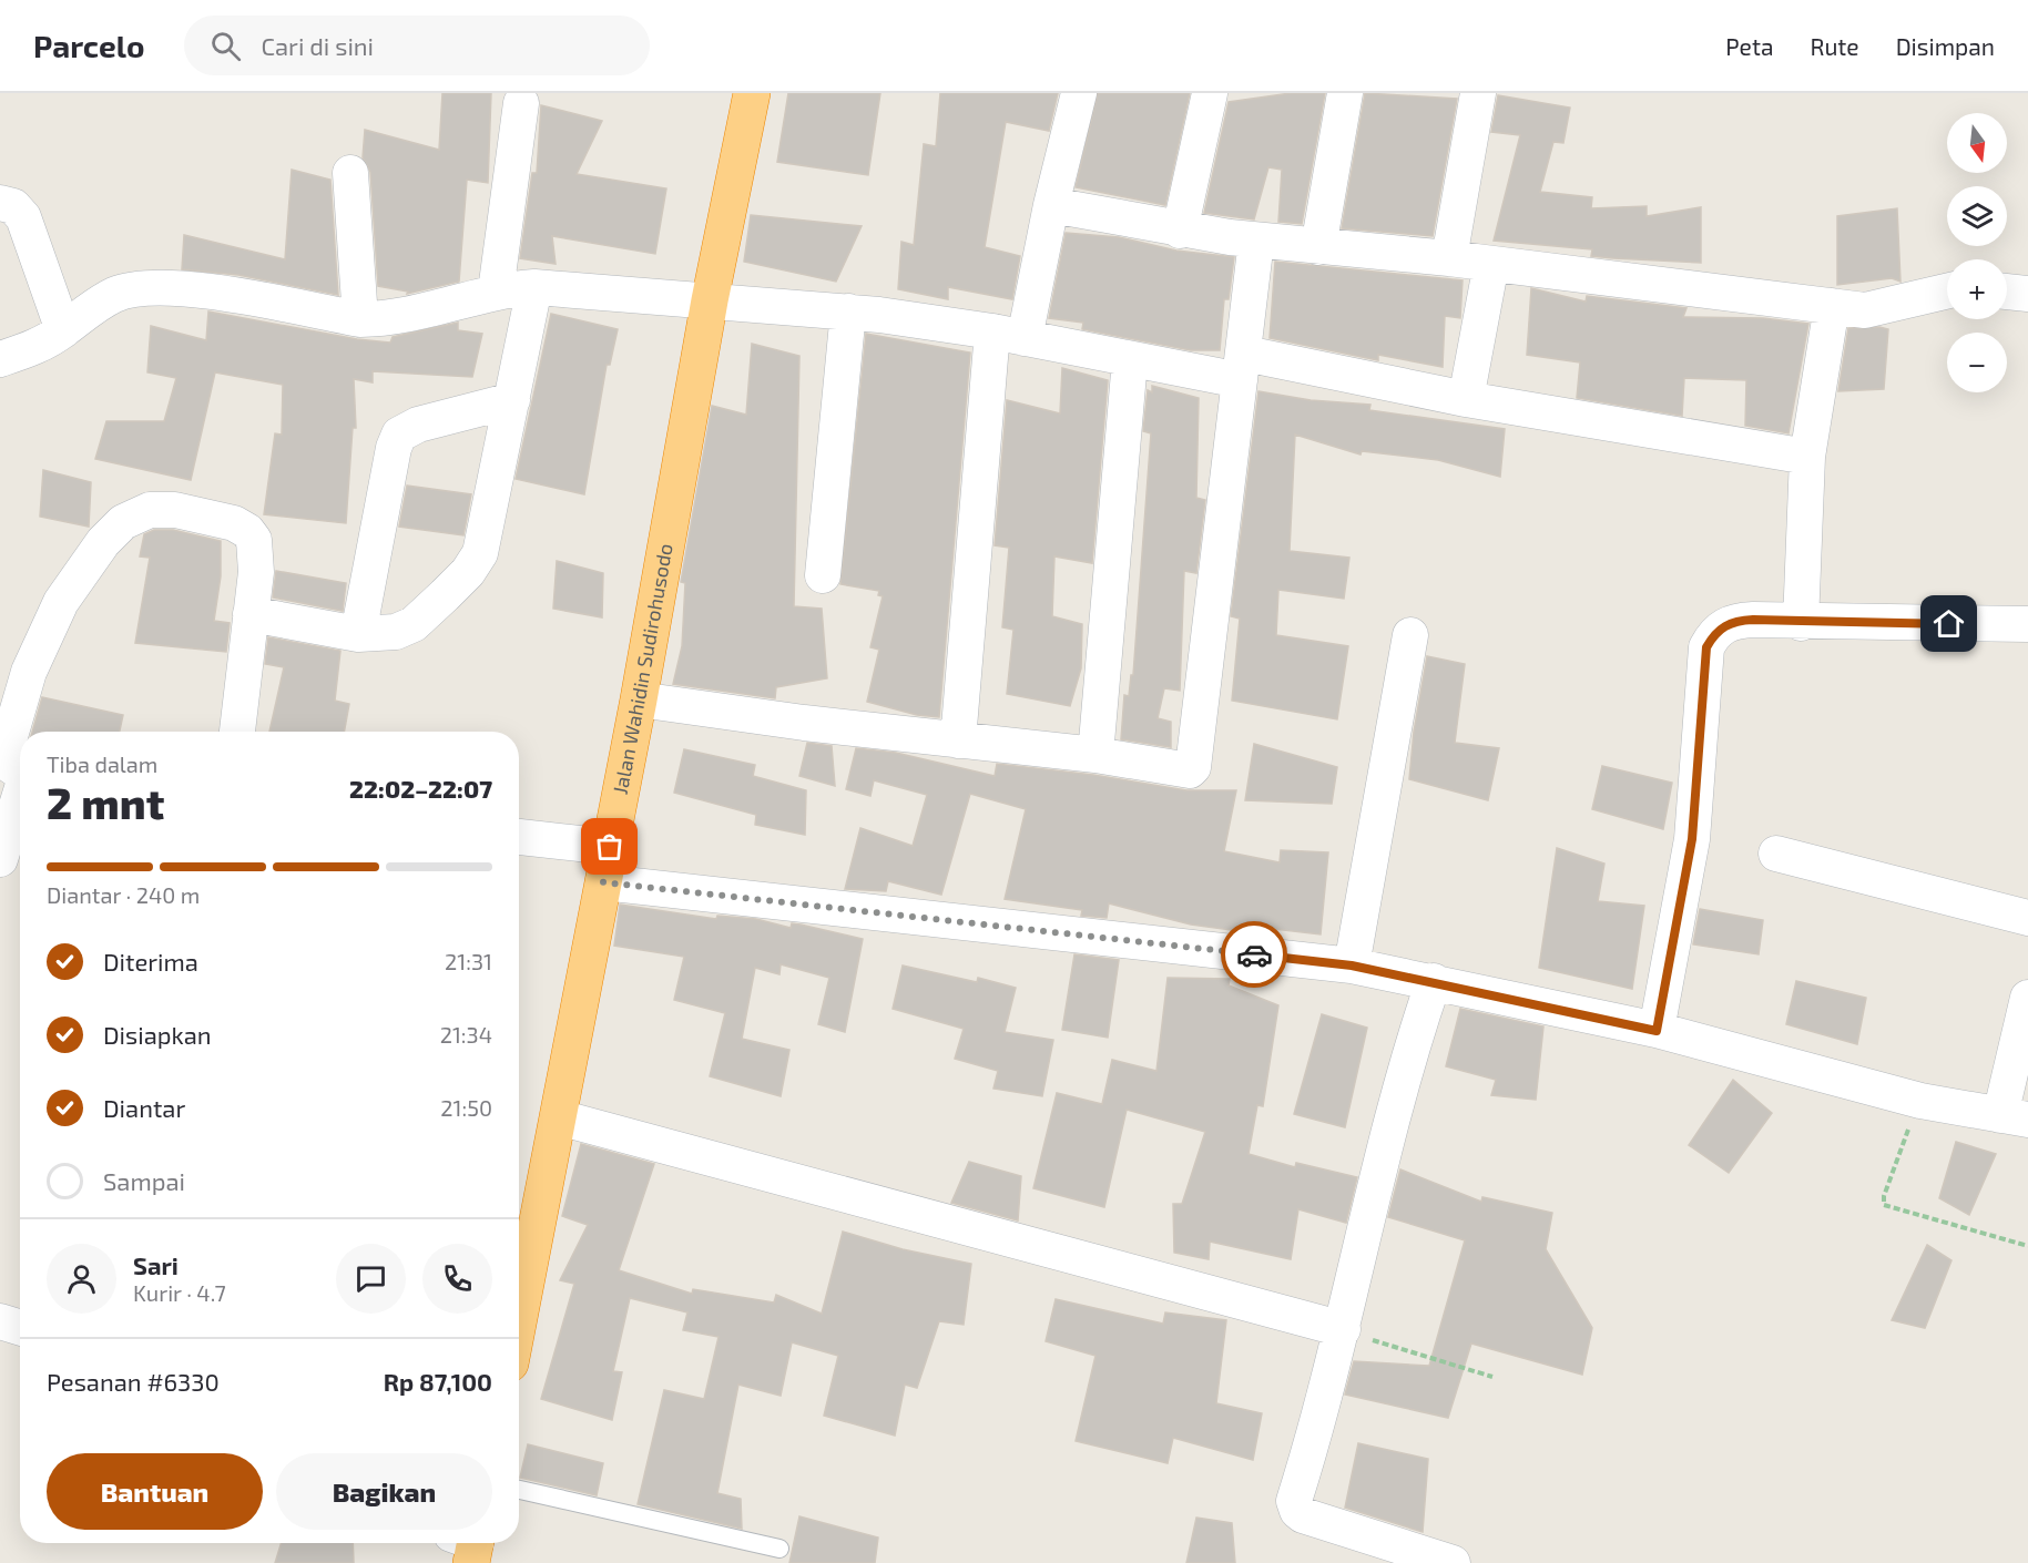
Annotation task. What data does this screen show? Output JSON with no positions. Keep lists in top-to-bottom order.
{
  "streets": {
    "highway": ["Jalan Wahidin Sudirohusodo"]
  },
  "north": "bottom",
  "page": {
    "header": "Parcelo",
    "search": "Cari di sini",
    "nav": ["Peta", "Rute", "Disimpan"],
    "map_buttons": ["+", "−"],
    "heading": ["2 mnt", "Tiba dalam", "22:02–22:07"],
    "panel": [
      "Sari",
      "Kurir · 4.7",
      "Pesanan #6330",
      "Rp 87,100"
    ],
    "bar": "Diantar · 240 m",
    "list": [
      ["Diterima", "21:31"],
      ["Disiapkan", "21:34"],
      ["Diantar", "21:50"],
      "Sampai"
    ],
    "buttons": ["Bantuan", "Bagikan"]
  }
}
